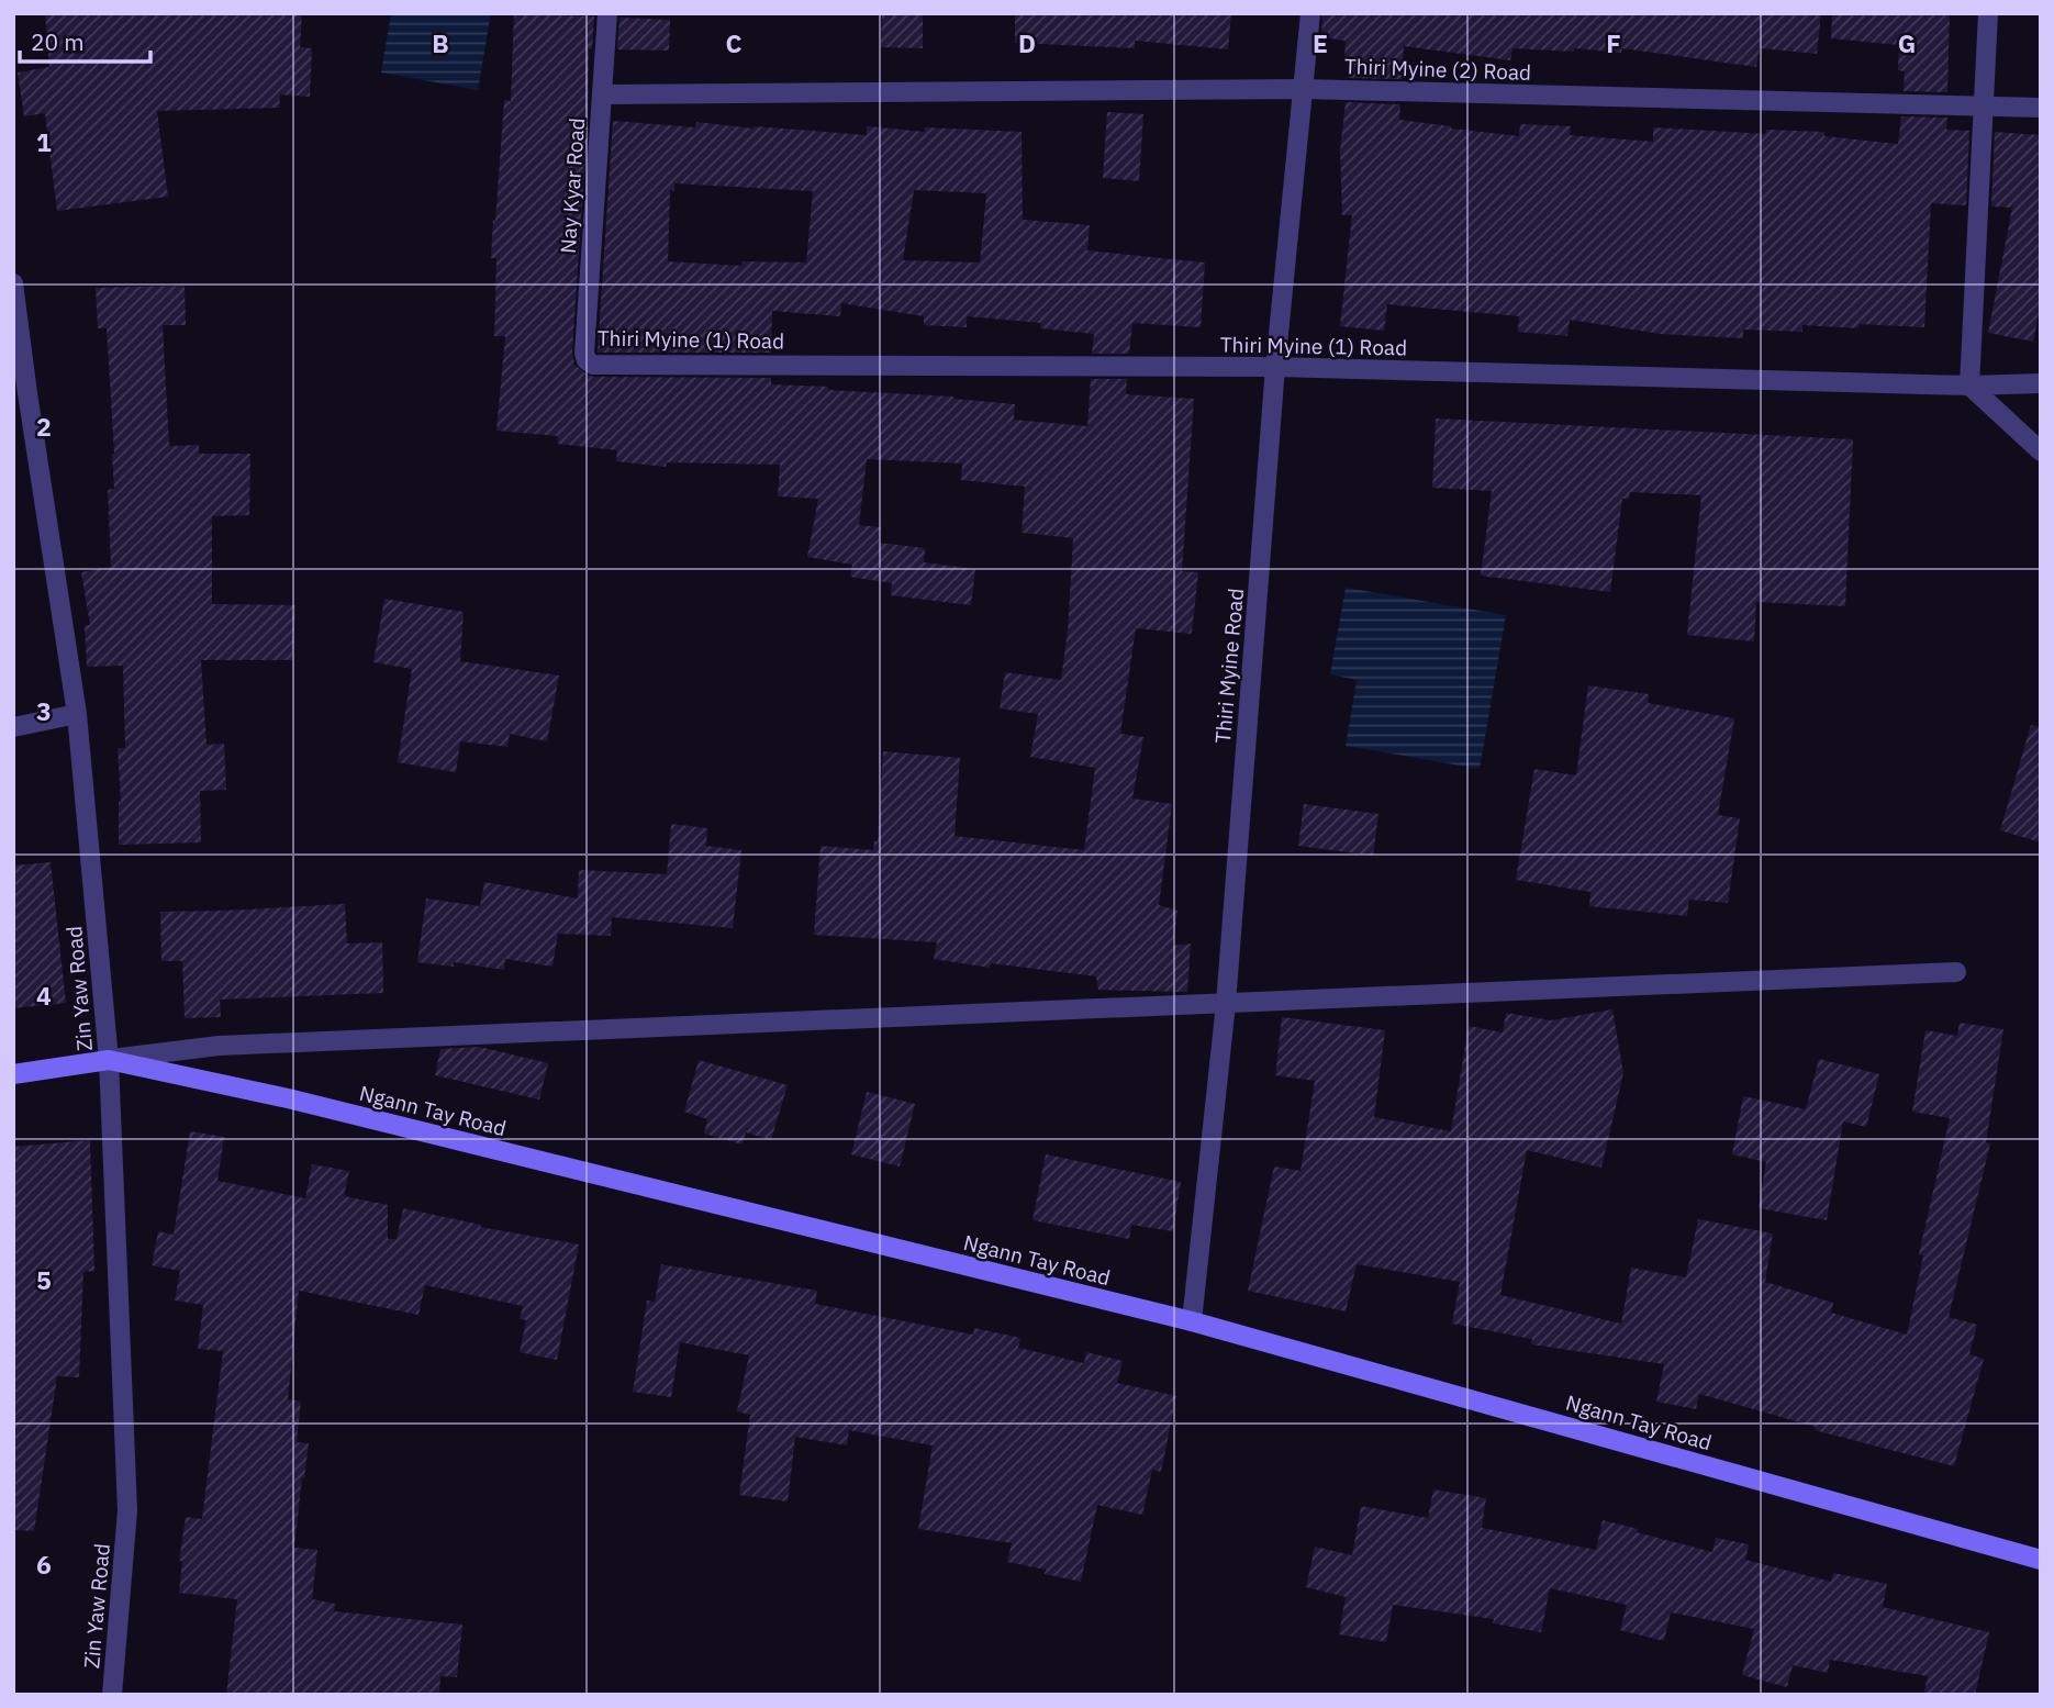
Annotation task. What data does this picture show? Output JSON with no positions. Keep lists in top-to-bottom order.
{
  "streets": {
    "main road": ["Ngann Tay Road"],
    "street": [
      "Thiri Myine (2) Road",
      "Nay Kyar Road",
      "Thiri Myine (1) Road",
      "Thiri Myine Road",
      "Zin Yaw Road"
    ]
  },
  "crossings": [
    ["Thiri Myine (2) Road", "Nay Kyar Road"],
    ["Thiri Myine (2) Road", "Thiri Myine (1) Road"],
    ["Thiri Myine (2) Road", "Thiri Myine Road"],
    ["Nay Kyar Road", "Thiri Myine (1) Road"],
    ["Thiri Myine (1) Road", "Thiri Myine Road"],
    ["Thiri Myine Road", "Ngann Tay Road"],
    ["Zin Yaw Road", "Ngann Tay Road"]
  ],
  "scale_bar": "20 m",
  "grid": {
    "columns": [
      "B",
      "C",
      "D",
      "E",
      "F",
      "G"
    ],
    "rows": [
      "1",
      "2",
      "3",
      "4",
      "5",
      "6"
    ]
  }
}
